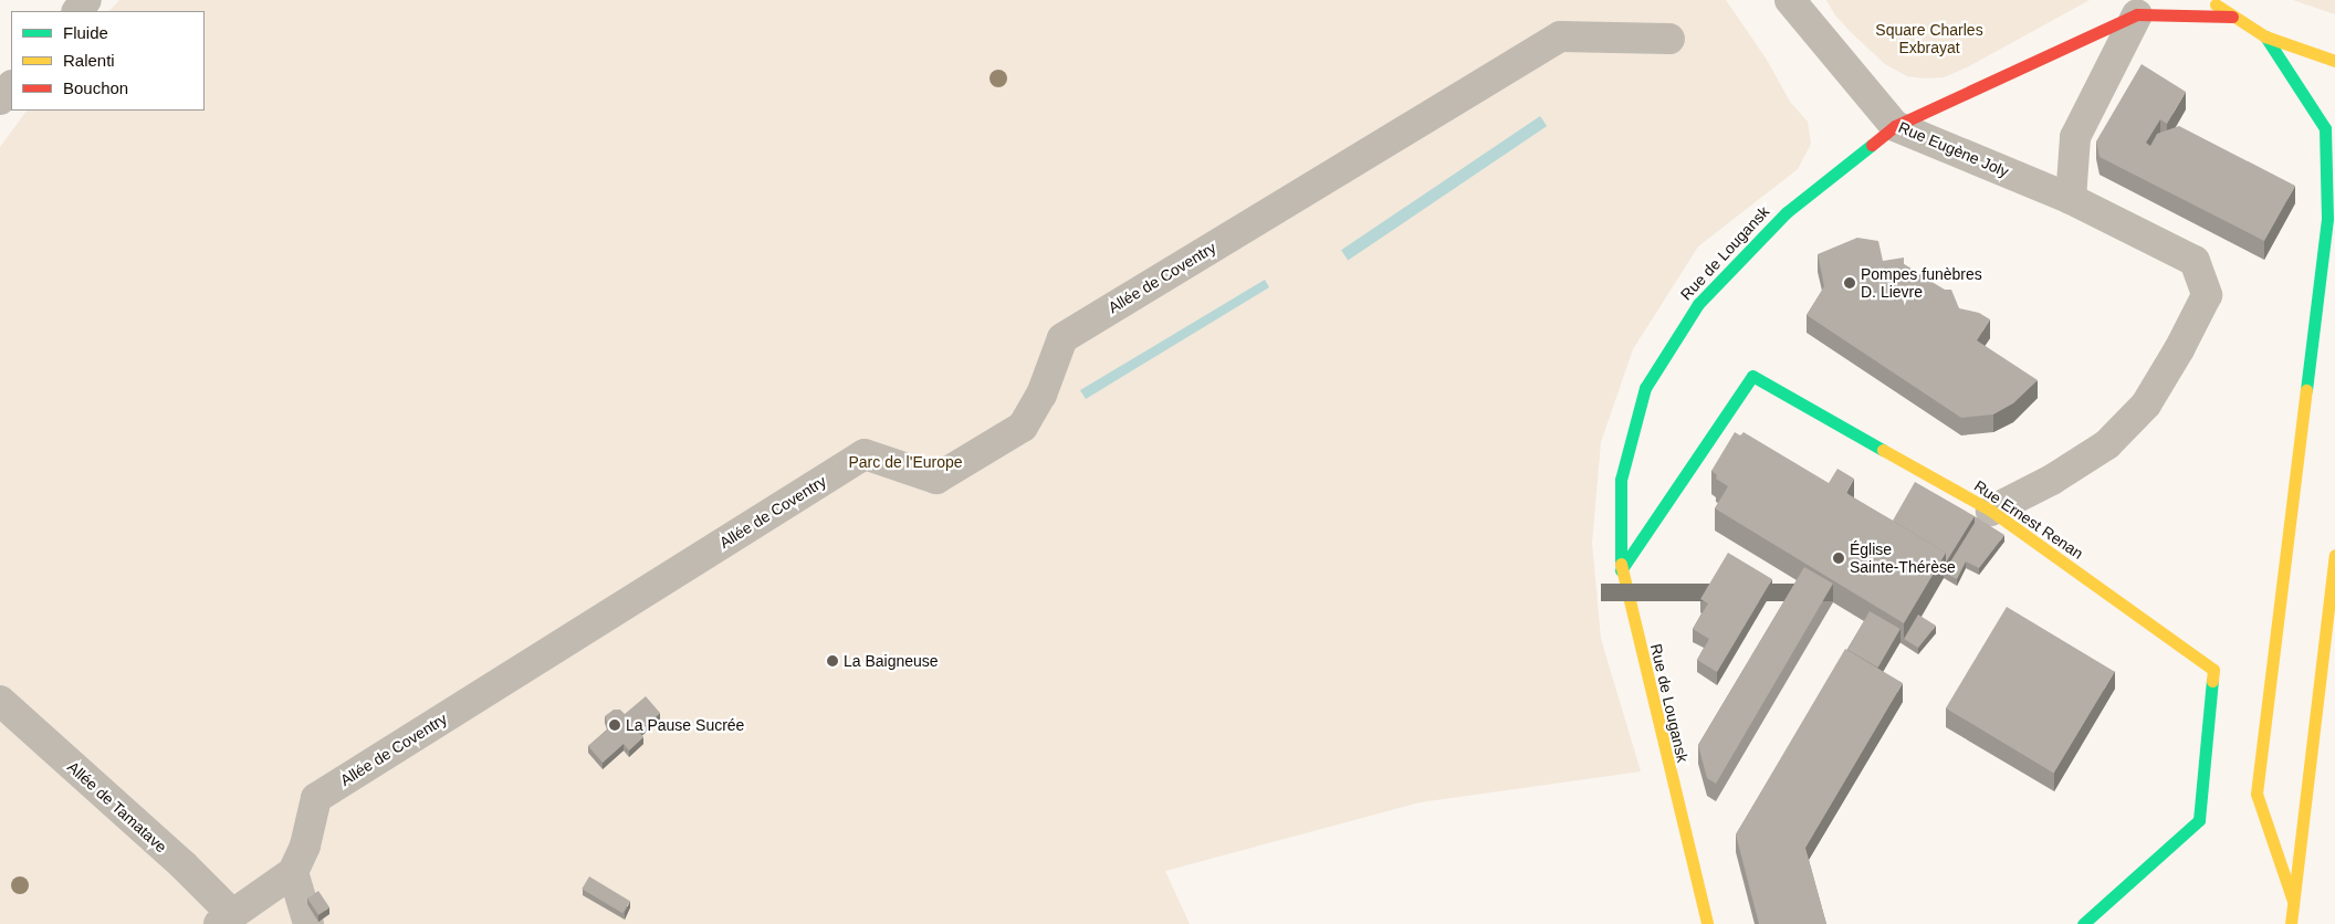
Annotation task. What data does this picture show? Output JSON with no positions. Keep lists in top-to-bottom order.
{
  "streets": {
    "main road": ["Rue de Lougansk", "Rue Ernest Renan"],
    "street": ["Rue Eugène Joly", "Allée de Coventry", "Allée de Tamatave"]
  },
  "crossings": [
    ["Rue Eugène Joly", "Rue de Lougansk"],
    ["Rue Eugène Joly", "Rue Ernest Renan"],
    ["Rue de Lougansk", "Rue Ernest Renan"]
  ],
  "parks": ["Square Charles Exbrayat", "Parc de l'Europe"],
  "places": [
    "Pompes funèbres D. Lievre",
    "Église Sainte-Thérèse",
    "La Baigneuse",
    "La Pause Sucrée"
  ],
  "legend": ["Fluide", "Ralenti", "Bouchon"]
}
